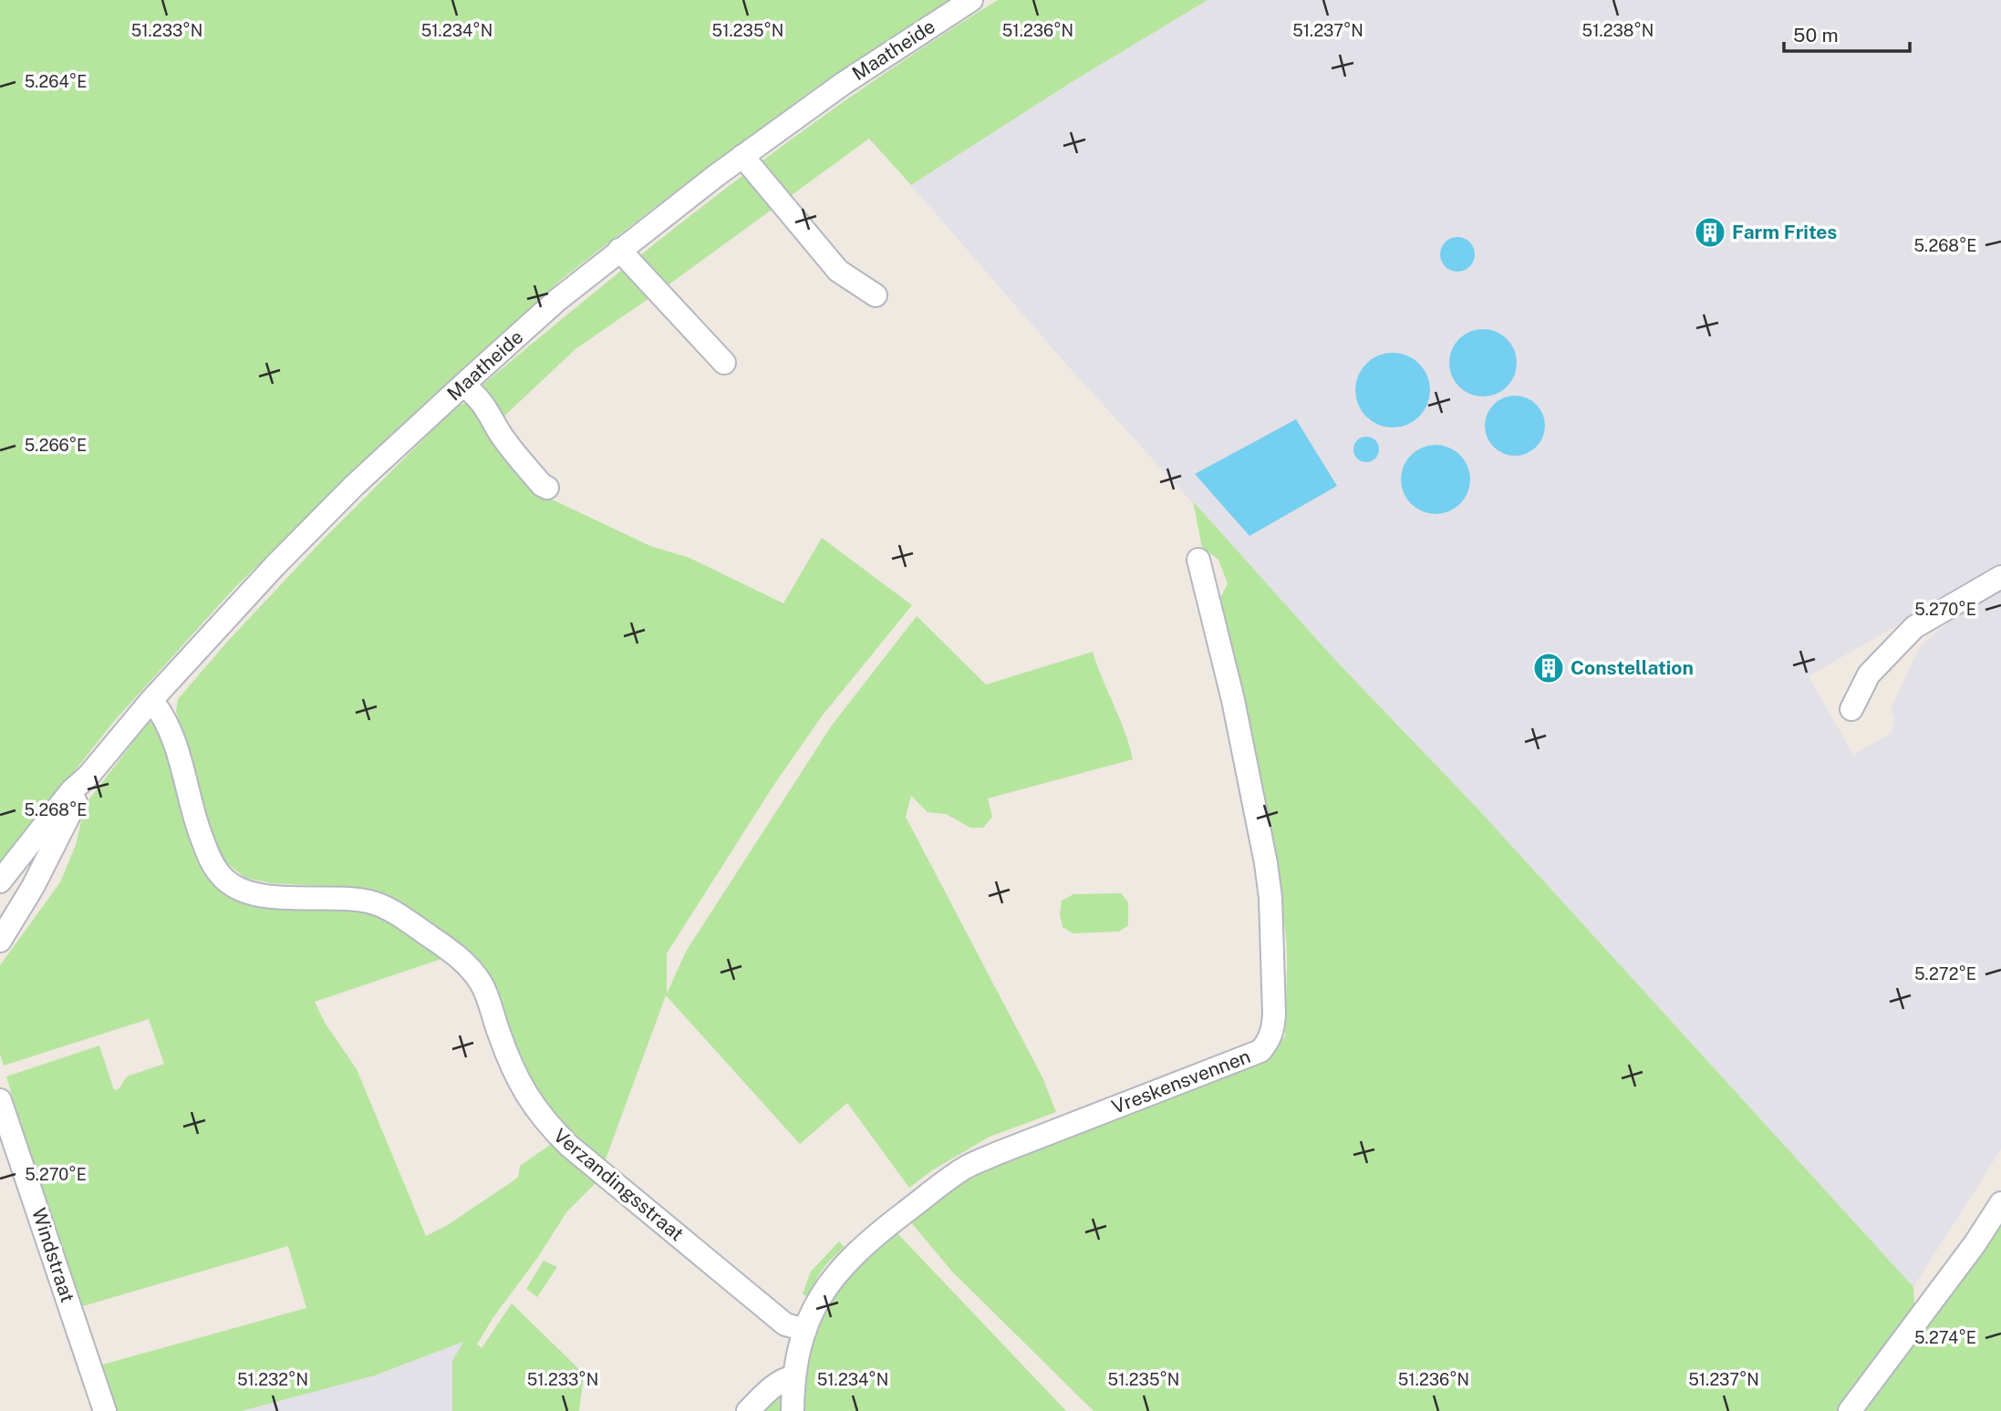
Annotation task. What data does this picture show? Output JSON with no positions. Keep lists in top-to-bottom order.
{
  "streets": {
    "street": [
      "Maatheide",
      "Vreskensvennen",
      "Verzandingsstraat",
      "Windstraat"
    ]
  },
  "crossings": [
    ["Maatheide", "Verzandingsstraat"],
    ["Vreskensvennen", "Verzandingsstraat"]
  ],
  "places": {
    "building": ["Farm Frites", "Constellation"]
  },
  "scale_bar": "50 m",
  "coordinates": [
    "51.233°N",
    "51.234°N",
    "51.235°N",
    "51.236°N",
    "51.237°N",
    "51.238°N",
    "5.264°E",
    "5.268°E",
    "5.266°E",
    "5.270°E",
    "5.272°E",
    "5.274°E",
    "51.232°N"
  ]
}
